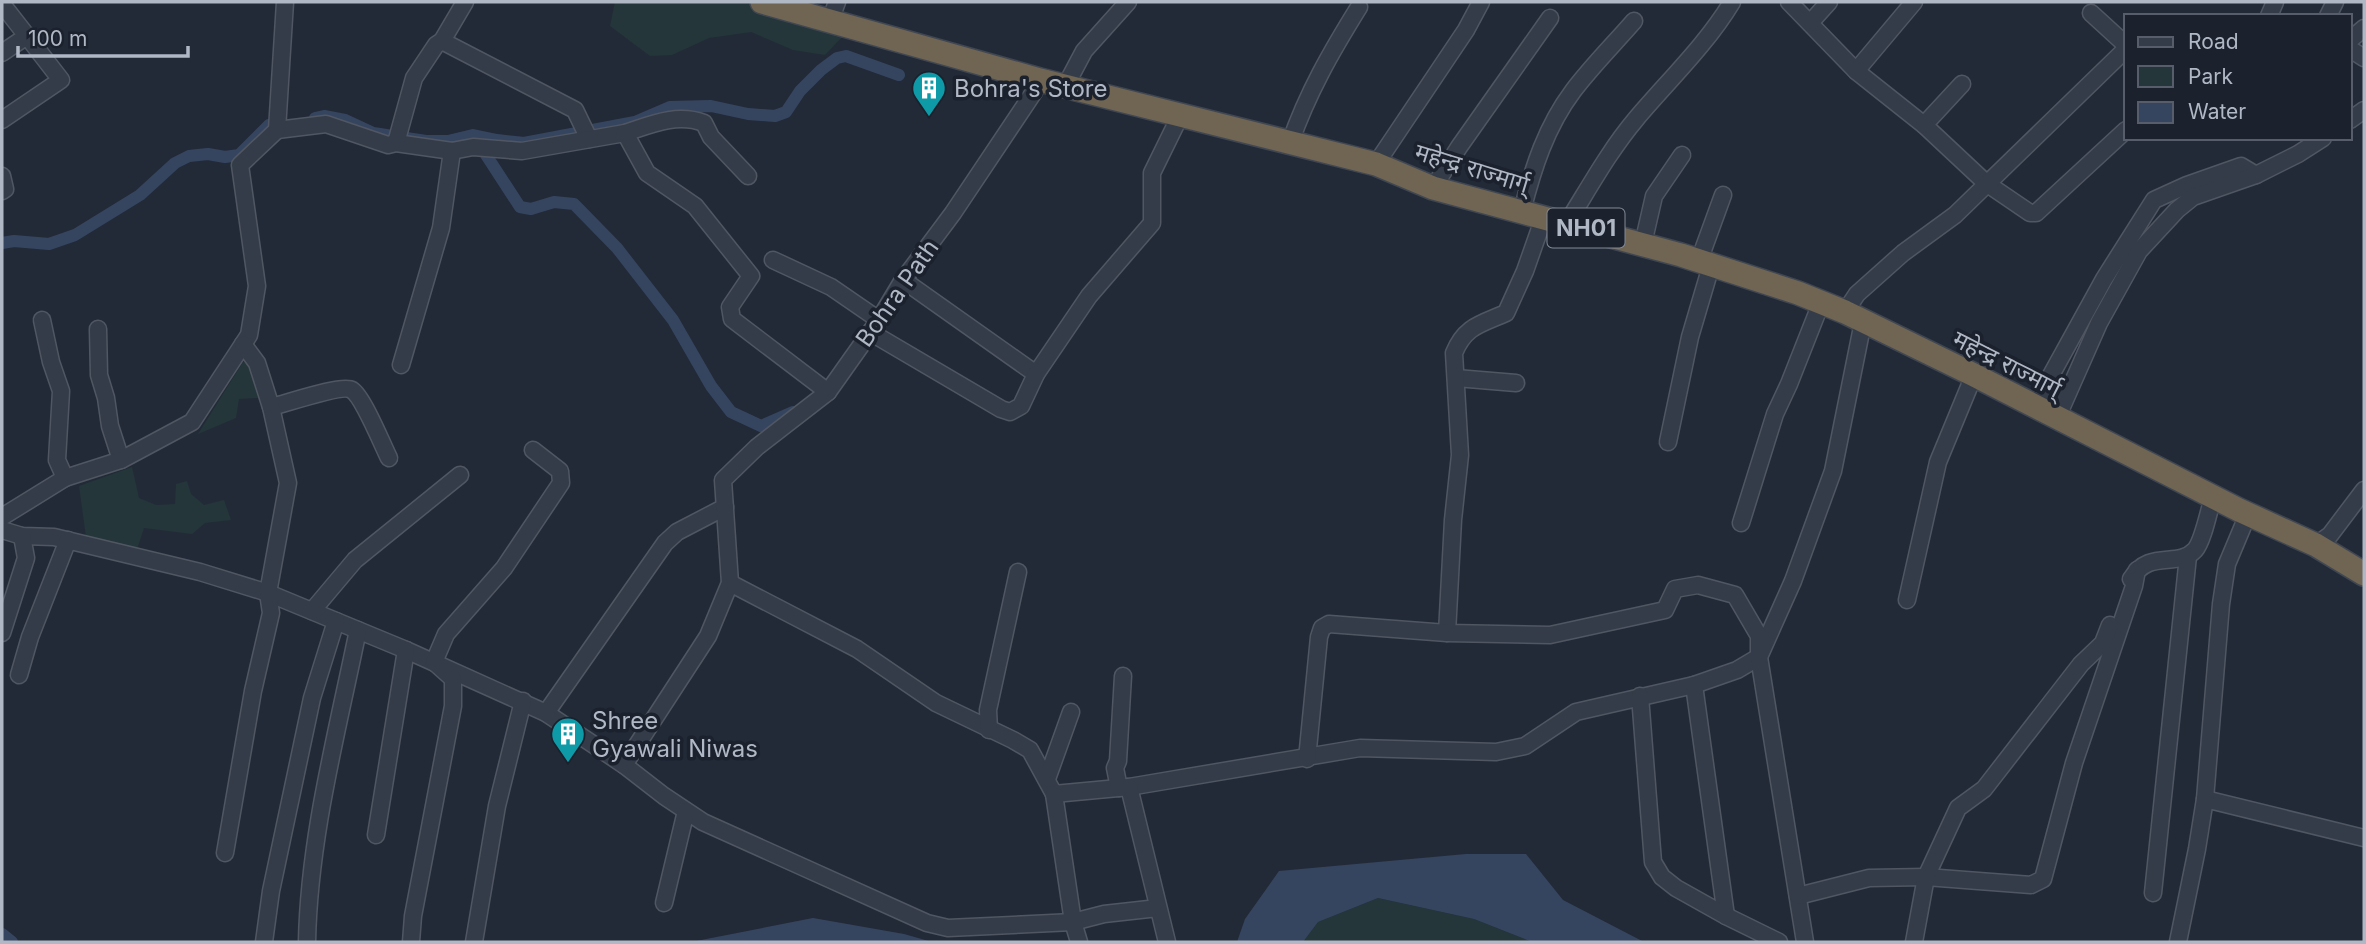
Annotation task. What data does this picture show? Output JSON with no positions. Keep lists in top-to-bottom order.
{
  "streets": {
    "highway": ["महेन्द्र राज्मार्ग्", "NH01"],
    "street": ["Bohra Path"]
  },
  "crossings": [
    ["महेन्द्र राज्मार्ग्", "Bohra Path"]
  ],
  "places": {
    "building": ["Bohra's Store", "Shree Gyawali Niwas"]
  },
  "legend": ["Road", "Park", "Water"],
  "scale_bar": "100 m"
}
